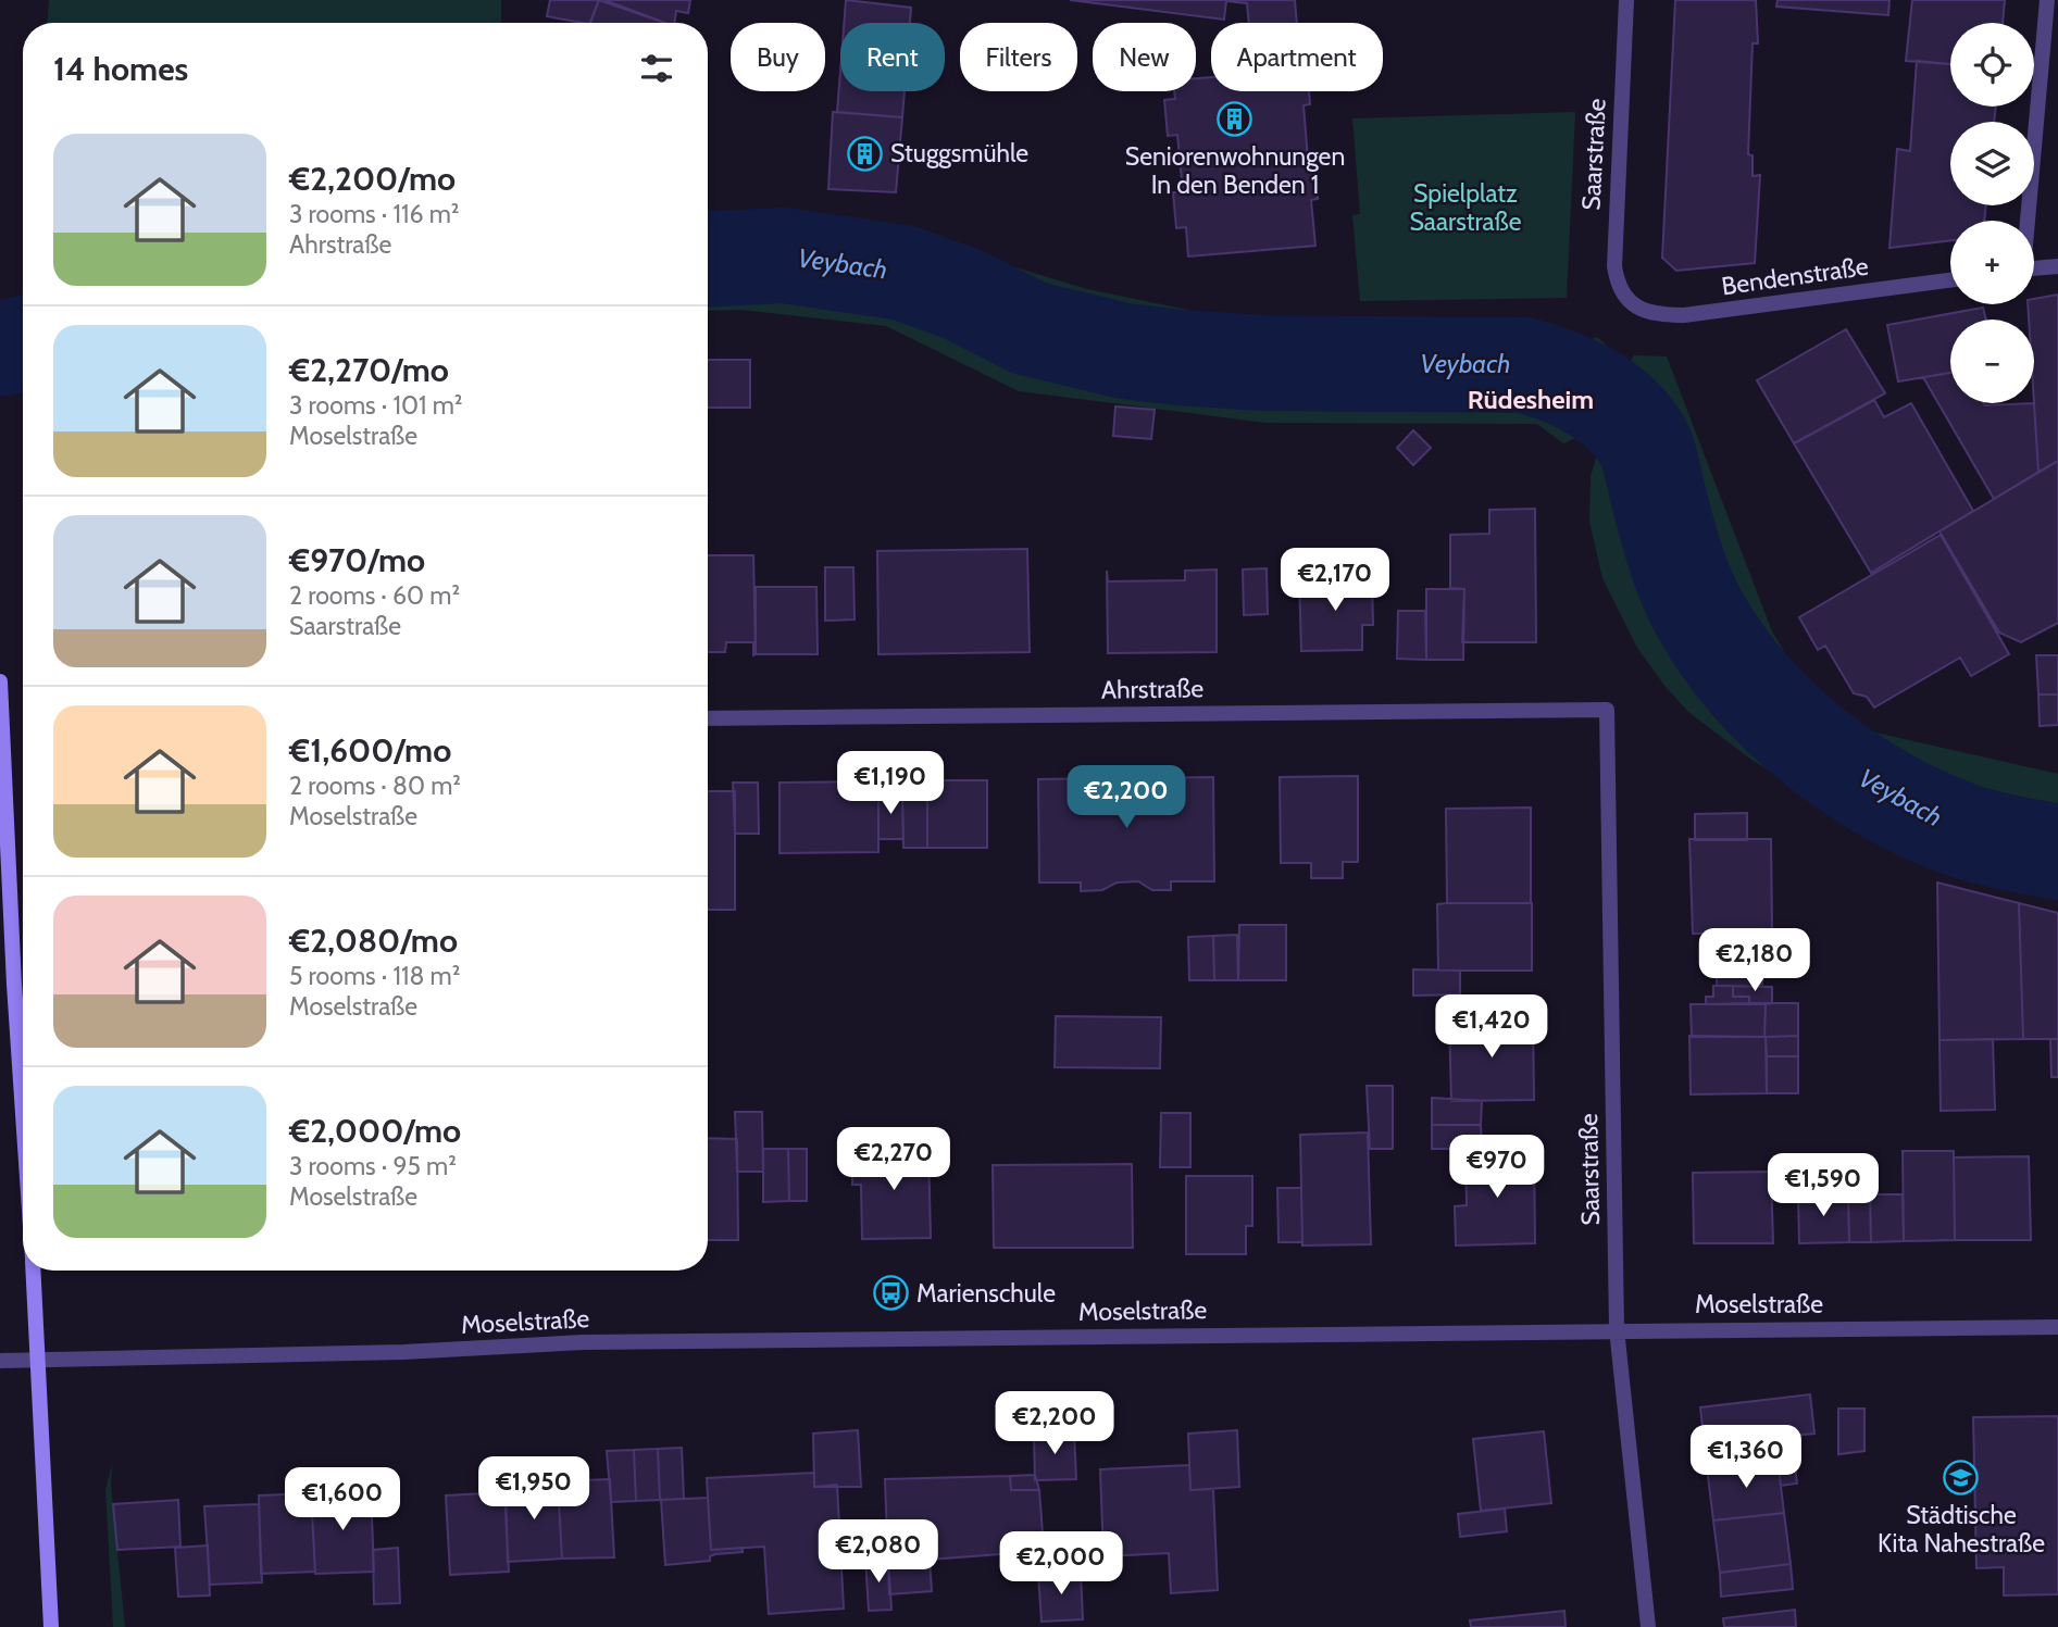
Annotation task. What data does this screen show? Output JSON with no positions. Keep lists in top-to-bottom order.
{
  "streets": {
    "street": [
      "Saarstraße",
      "Bendenstraße",
      "Ahrstraße",
      "Moselstraße"
    ]
  },
  "crossings": [
    ["Saarstraße", "Bendenstraße"],
    ["Saarstraße", "Ahrstraße"],
    ["Saarstraße", "Moselstraße"]
  ],
  "districts": ["Rüdesheim"],
  "water": ["Veybach"],
  "parks": ["Spielplatz Saarstraße"],
  "places": {
    "building": ["Seniorenwohnungen In den Benden 1", "Stuggsmühle"],
    "bus stop": ["Marienschule"],
    "school or university": ["Städtische Kita Nahestraße"]
  },
  "page": {
    "map_buttons": ["+", "−"],
    "chip": [
      "Buy",
      "Rent",
      "Filters",
      "New",
      "Apartment"
    ],
    "heading": "14 homes",
    "list": [
      {
        "name": "€2,200/mo",
        "note": "3 rooms · 116 m² · Ahrstraße"
      },
      {
        "name": "€2,270/mo",
        "note": "3 rooms · 101 m² · Moselstraße"
      },
      {
        "name": "€970/mo",
        "note": "2 rooms · 60 m² · Saarstraße"
      },
      {
        "name": "€1,600/mo",
        "note": "2 rooms · 80 m² · Moselstraße"
      },
      {
        "name": "€2,080/mo",
        "note": "5 rooms · 118 m² · Moselstraße"
      },
      {
        "name": "€2,000/mo",
        "note": "3 rooms · 95 m² · Moselstraße"
      }
    ],
    "price": [
      "€2,170",
      "€1,190",
      "€2,200",
      "€2,180",
      "€1,420",
      "€2,270",
      "€970",
      "€1,590",
      "€2,200",
      "€1,360",
      "€1,950",
      "€1,600",
      "€2,080",
      "€2,000"
    ]
  }
}
